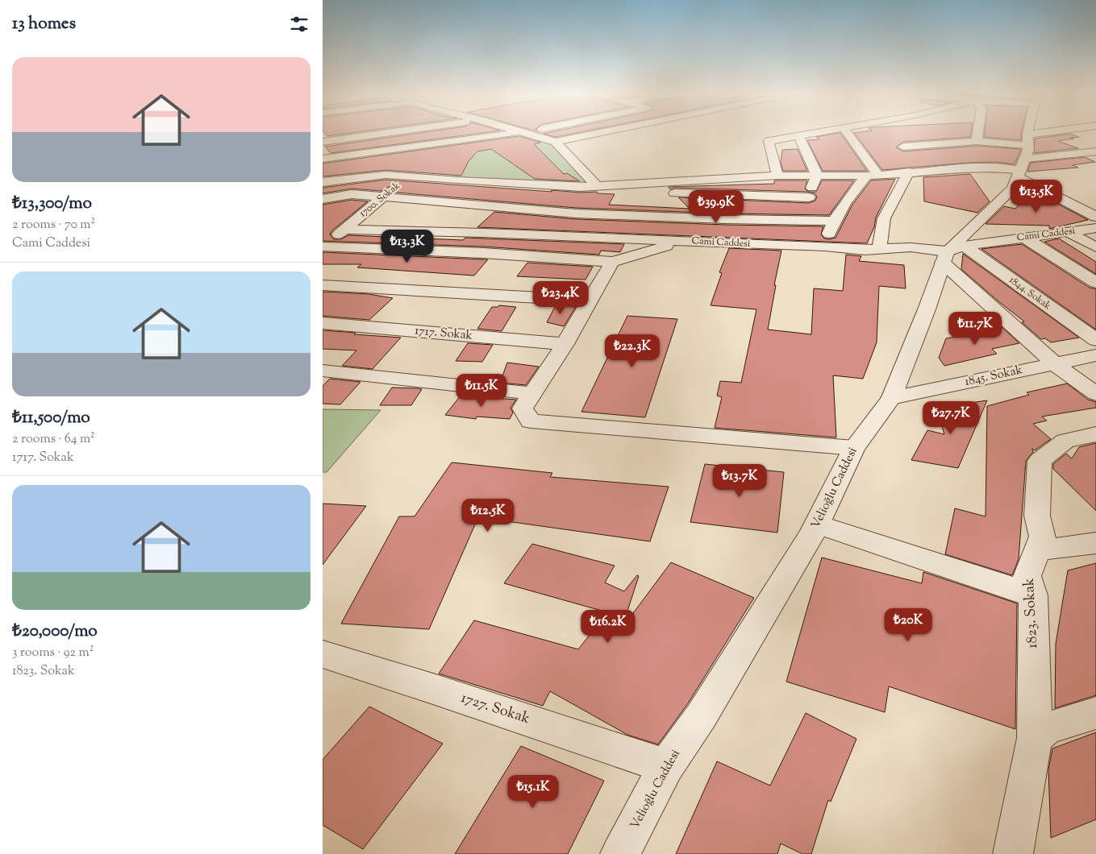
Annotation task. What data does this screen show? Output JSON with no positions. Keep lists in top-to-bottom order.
{
  "streets": {
    "street": [
      "1700. Sokak",
      "Cami Caddesi",
      "1844. Sokak",
      "1717. Sokak",
      "1845. Sokak",
      "Velioğlu Caddesi",
      "1823. Sokak",
      "1727. Sokak"
    ]
  },
  "crossings": [
    ["1700. Sokak", "Cami Caddesi"],
    ["Cami Caddesi", "1844. Sokak"],
    ["Cami Caddesi", "Velioğlu Caddesi"],
    ["1844. Sokak", "Velioğlu Caddesi"],
    ["1845. Sokak", "Velioğlu Caddesi"],
    ["Velioğlu Caddesi", "1727. Sokak"]
  ],
  "page": {
    "heading": "13 homes",
    "list": [
      {
        "name": "₺13,300/mo",
        "note": "2 rooms · 70 m² · Cami Caddesi"
      },
      {
        "name": "₺11,500/mo",
        "note": "2 rooms · 64 m² · 1717. Sokak"
      },
      {
        "name": "₺20,000/mo",
        "note": "3 rooms · 92 m² · 1823. Sokak"
      }
    ],
    "price": [
      "₺13.5K",
      "₺39.9K",
      "₺13.3K",
      "₺23.4K",
      "₺11.7K",
      "₺22.3K",
      "₺11.5K",
      "₺27.7K",
      "₺13.7K",
      "₺12.5K",
      "₺20K",
      "₺16.2K",
      "₺15.1K"
    ]
  }
}
